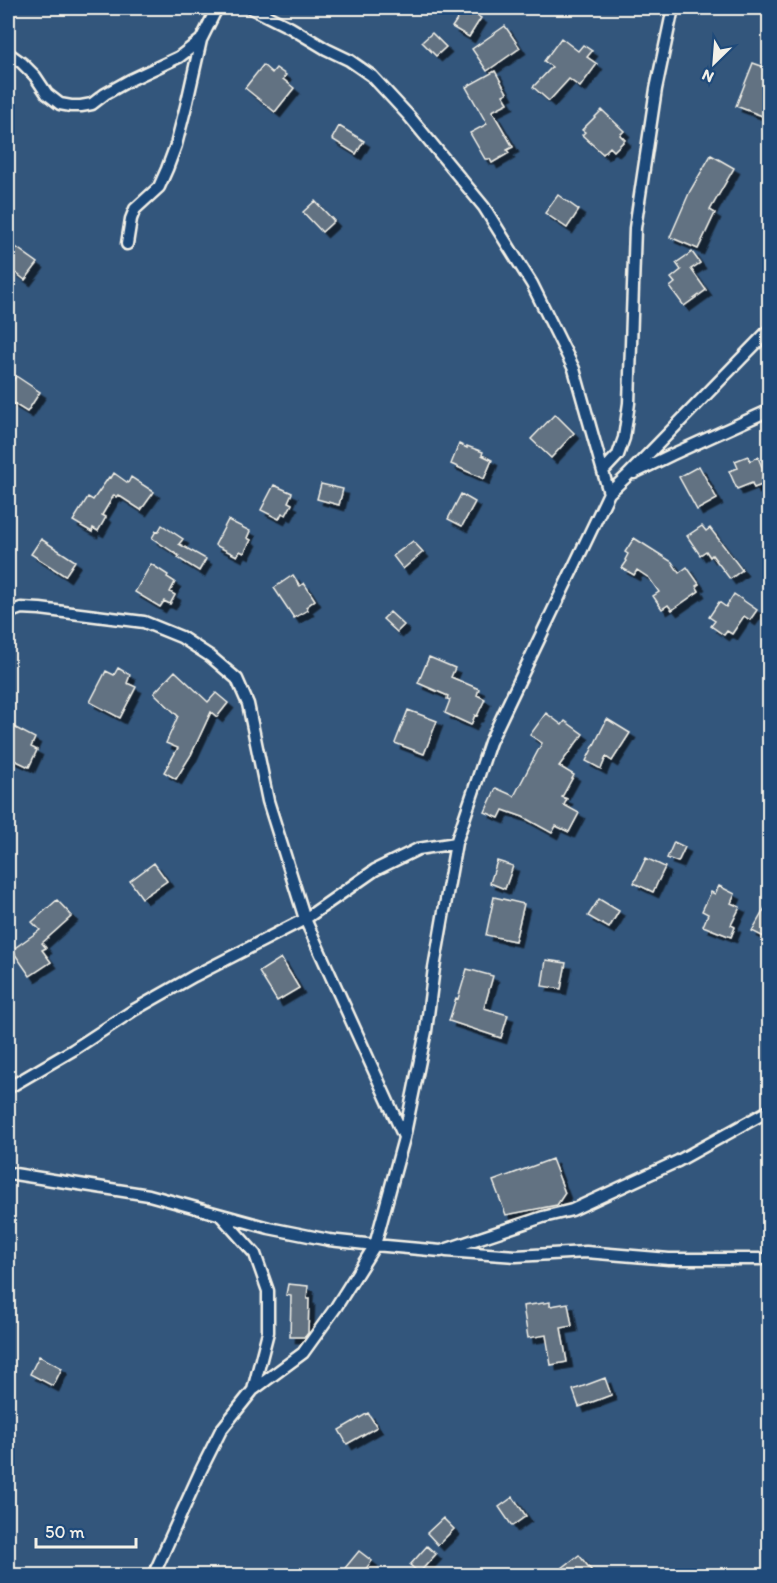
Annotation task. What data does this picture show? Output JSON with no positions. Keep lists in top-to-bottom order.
{
  "scale_bar": "50 m",
  "north": "bottom left"
}
